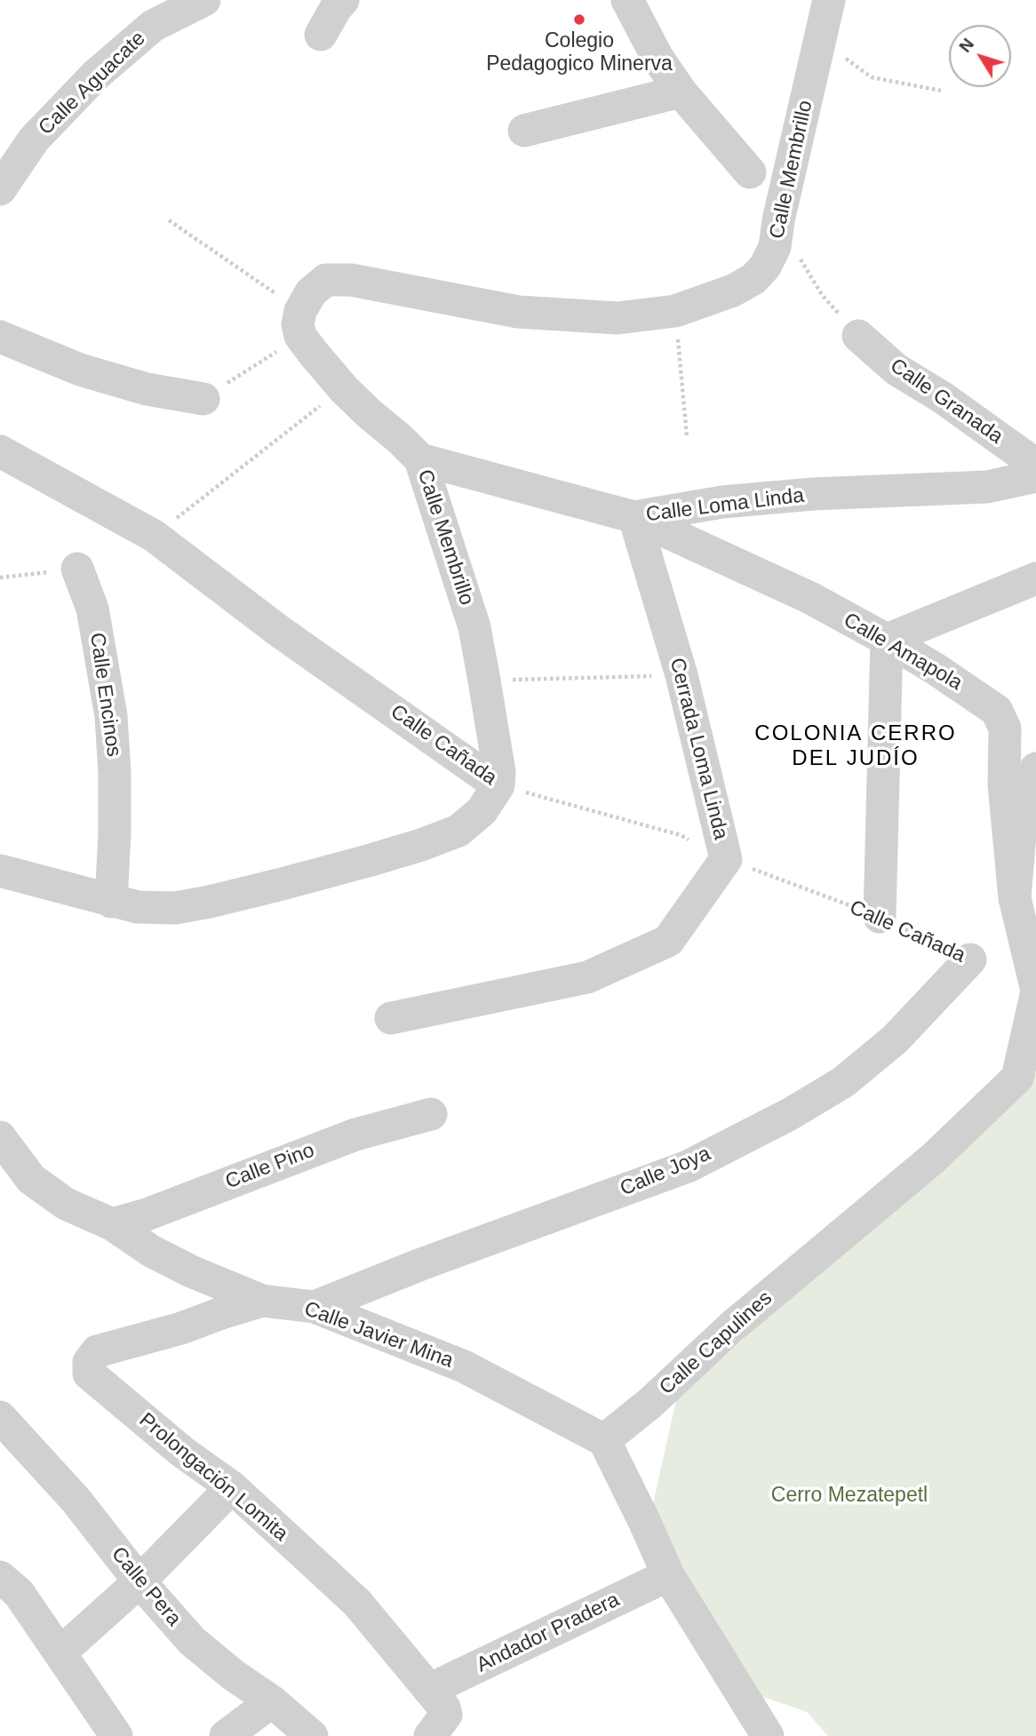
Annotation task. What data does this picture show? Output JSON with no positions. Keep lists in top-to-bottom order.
{
  "streets": {
    "street": [
      "Calle Aguacate",
      "Calle Membrillo",
      "Calle Granada",
      "Calle Loma Linda",
      "Calle Amapola",
      "Calle Encinos",
      "Calle Cañada",
      "Cerrada Loma Linda",
      "Calle Pino",
      "Calle Joya",
      "Calle Javier Mina",
      "Calle Capulines",
      "Prolongación Lomita",
      "Calle Pera",
      "Andador Pradera"
    ]
  },
  "crossings": [
    ["Calle Membrillo", "Calle Loma Linda"],
    ["Calle Membrillo", "Calle Cañada"],
    ["Calle Loma Linda", "Calle Amapola"],
    ["Calle Loma Linda", "Cerrada Loma Linda"],
    ["Calle Amapola", "Cerrada Loma Linda"],
    ["Calle Cañada", "Cerrada Loma Linda"],
    ["Calle Cañada", "Calle Joya"],
    ["Calle Pino", "Calle Javier Mina"],
    ["Calle Joya", "Calle Javier Mina"],
    ["Calle Javier Mina", "Calle Capulines"],
    ["Calle Javier Mina", "Prolongación Lomita"],
    ["Prolongación Lomita", "Andador Pradera"]
  ],
  "districts": ["COLONIA CERRO DEL JUDÍO"],
  "parks": ["Cerro Mezatepetl"],
  "places": ["Colegio Pedagogico Minerva"],
  "north": "top left"
}
